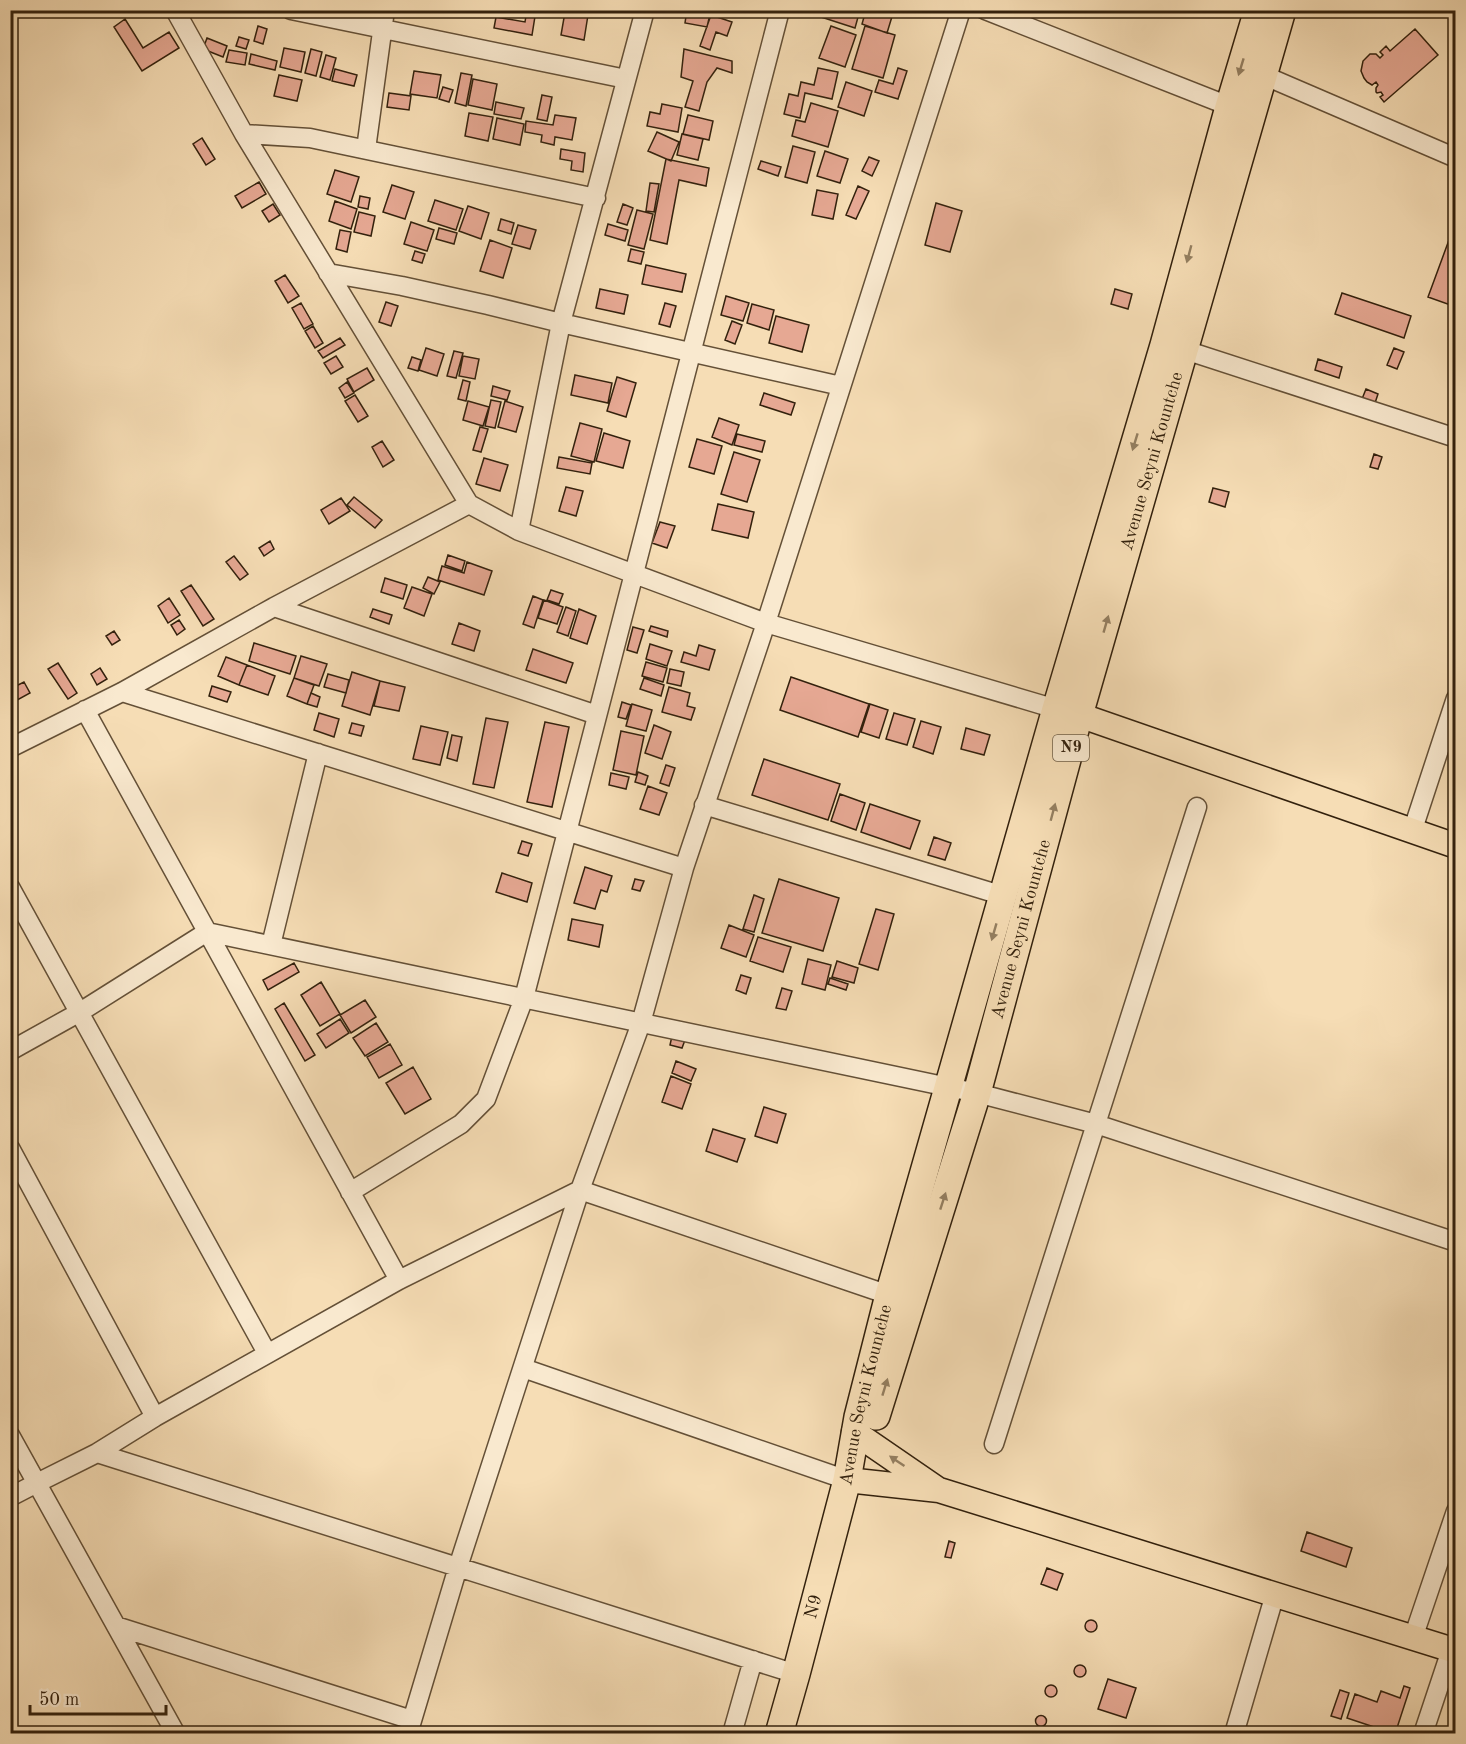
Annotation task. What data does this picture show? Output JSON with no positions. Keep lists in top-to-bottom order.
{
  "streets": {
    "highway": ["Avenue Seyni Kountche", "N9"]
  },
  "crossings": [
    ["Avenue Seyni Kountche", "N9"]
  ],
  "scale_bar": "50 m"
}
